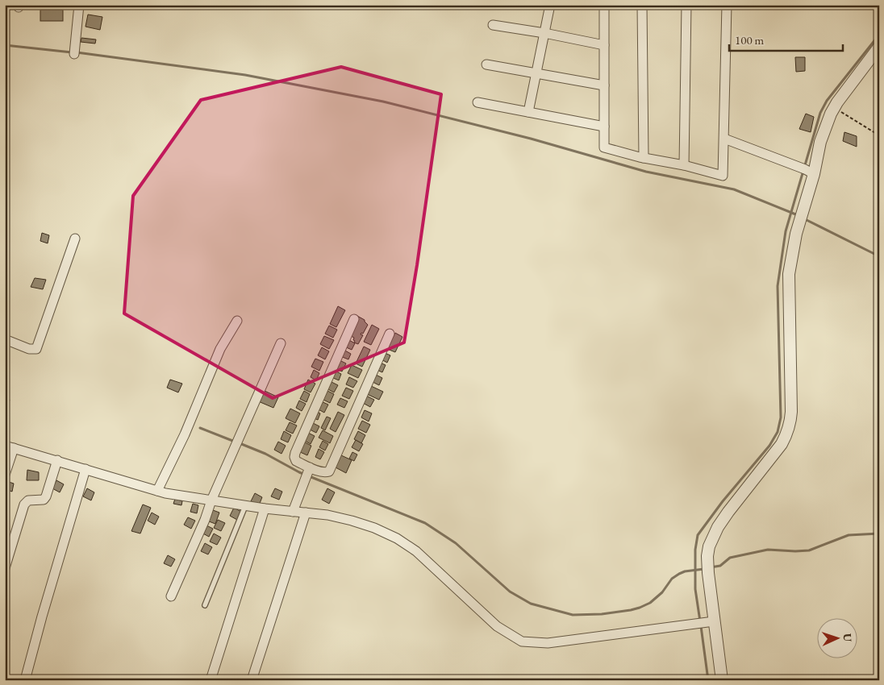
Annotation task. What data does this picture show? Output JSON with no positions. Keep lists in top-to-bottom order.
{
  "scale_bar": "100 m",
  "north": "right"
}
